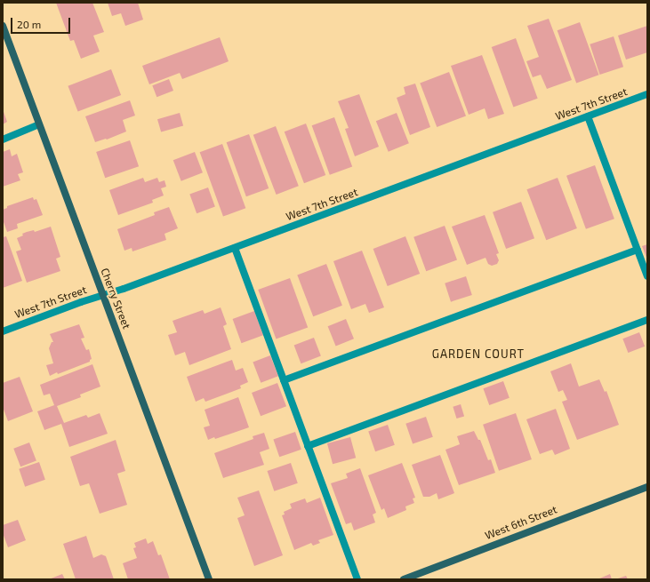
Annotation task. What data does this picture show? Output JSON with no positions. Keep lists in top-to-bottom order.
{
  "streets": {
    "street": ["West 7th Street", "Cherry Street", "West 6th Street"]
  },
  "crossings": [
    ["West 7th Street", "Cherry Street"]
  ],
  "districts": ["GARDEN COURT"],
  "scale_bar": "20 m"
}
